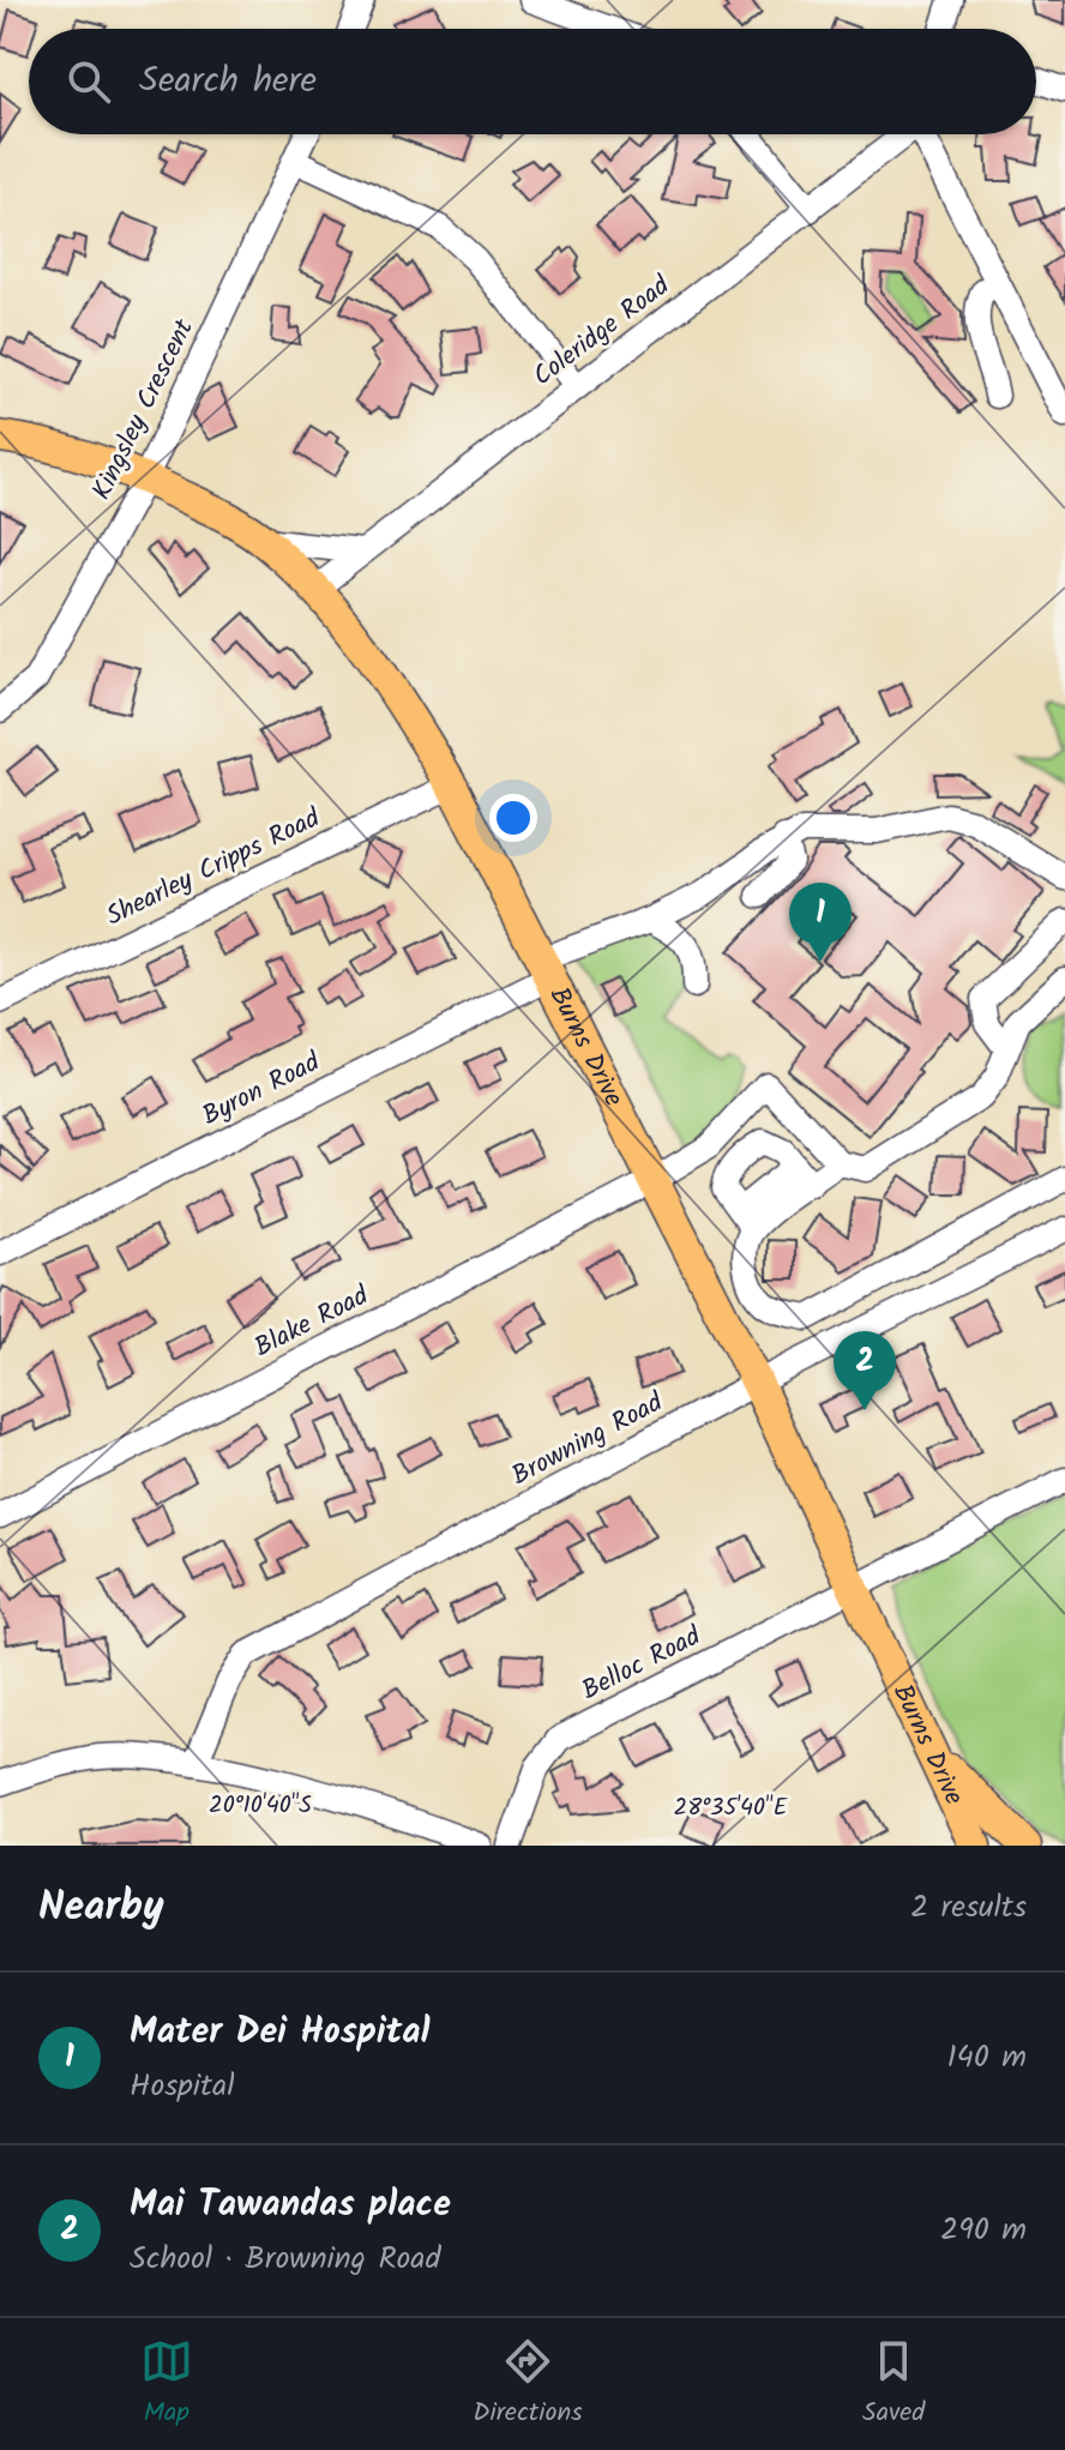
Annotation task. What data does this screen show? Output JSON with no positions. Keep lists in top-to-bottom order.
{
  "streets": {
    "main road": ["Burns Drive"],
    "street": [
      "Coleridge Road",
      "Kingsley Crescent",
      "Shearley Cripps Road",
      "Byron Road",
      "Blake Road",
      "Browning Road",
      "Belloc Road"
    ]
  },
  "crossings": [
    ["Coleridge Road", "Burns Drive"],
    ["Kingsley Crescent", "Burns Drive"],
    ["Shearley Cripps Road", "Burns Drive"],
    ["Burns Drive", "Byron Road"],
    ["Burns Drive", "Blake Road"],
    ["Burns Drive", "Browning Road"],
    ["Burns Drive", "Belloc Road"]
  ],
  "page": {
    "search": "Search here",
    "pins": ["1", "2"],
    "heading": ["Nearby", "2 results"],
    "list": [
      {
        "mark": "1",
        "name": "Mater Dei Hospital",
        "note": "Hospital",
        "value": "140 m"
      },
      {
        "mark": "2",
        "name": "Mai Tawandas place",
        "note": "School · Browning Road",
        "value": "290 m"
      }
    ],
    "nav": ["Map", "Directions", "Saved"]
  },
  "coordinates": ["20°10'40\"S", "28°35'40\"E"]
}
